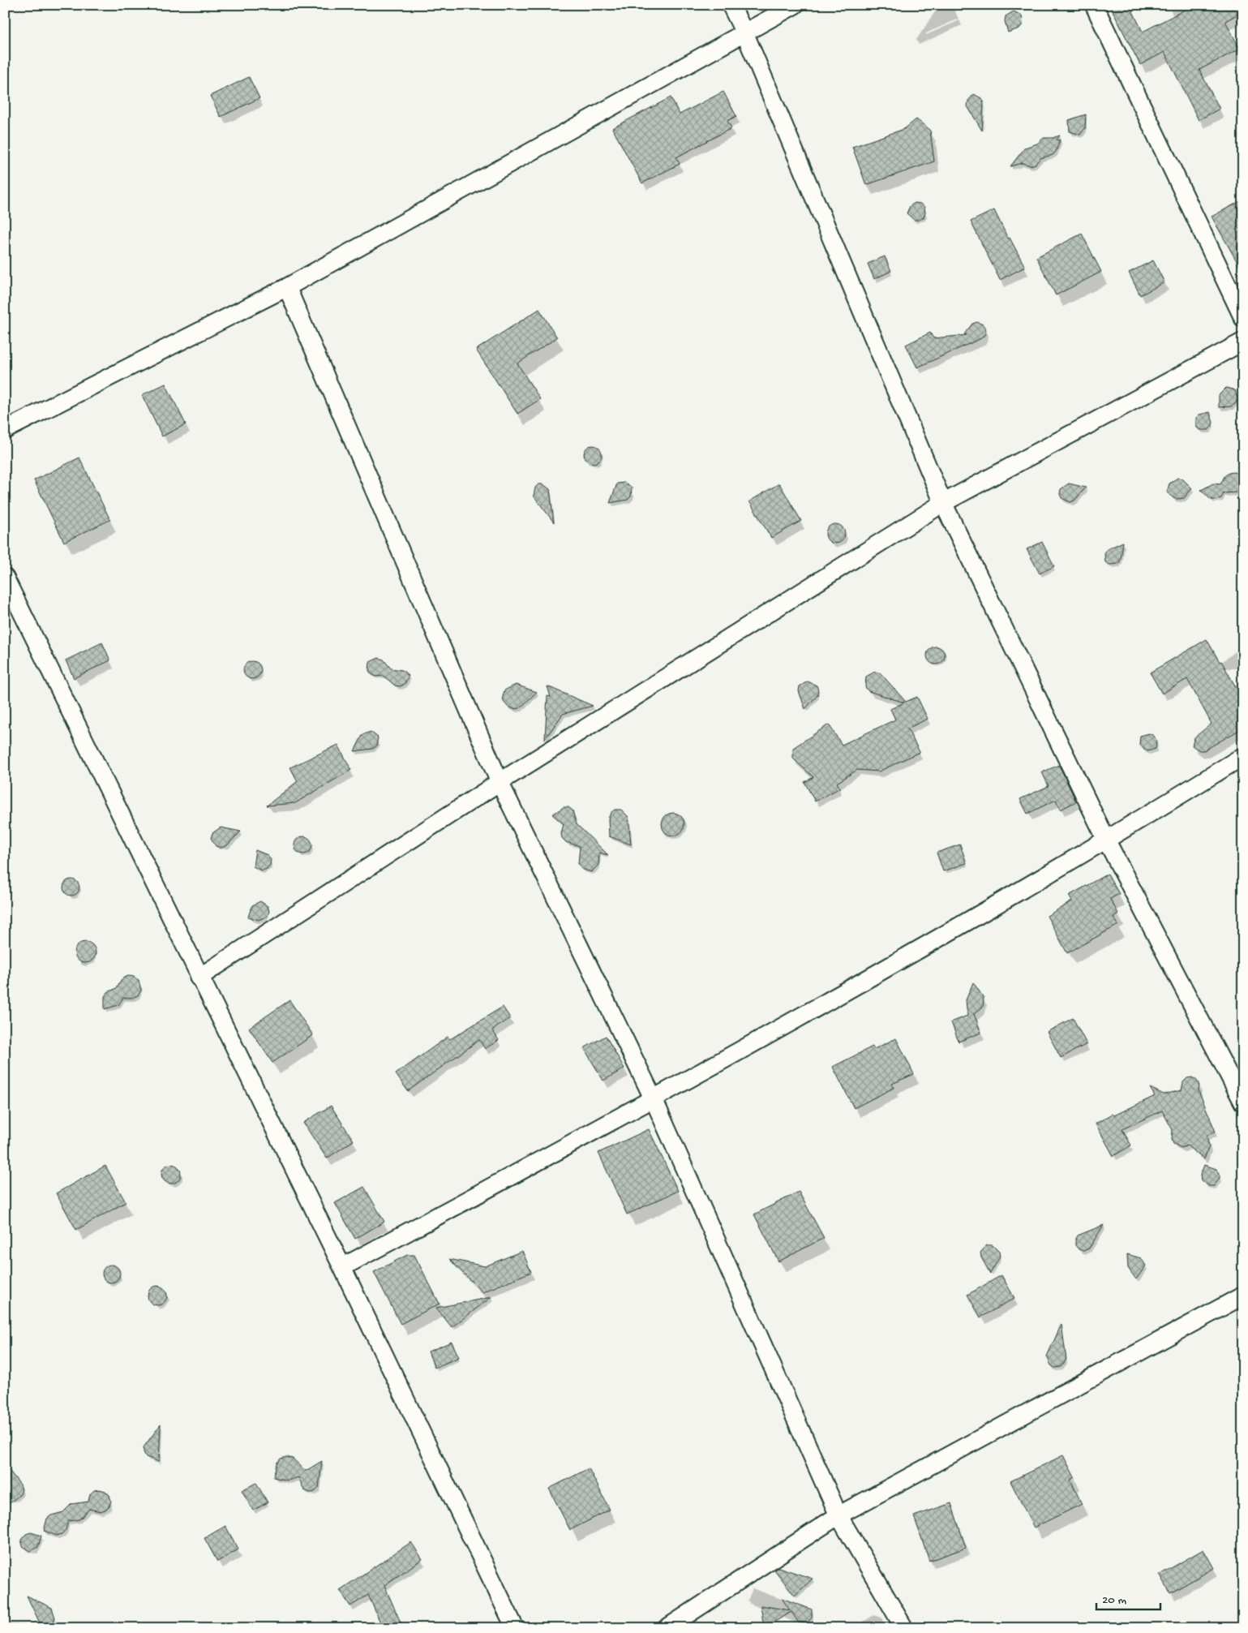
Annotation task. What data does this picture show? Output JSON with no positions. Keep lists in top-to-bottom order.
{
  "scale_bar": "20 m"
}
